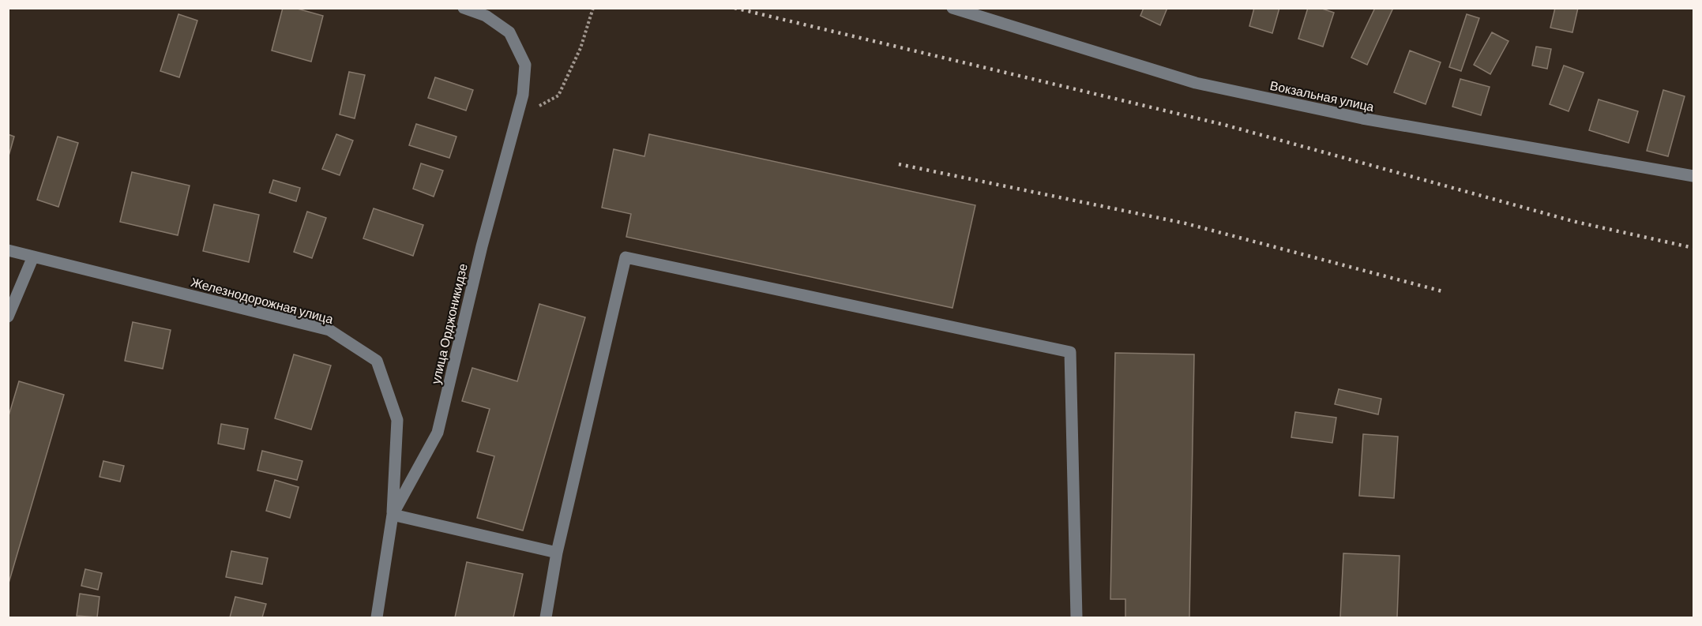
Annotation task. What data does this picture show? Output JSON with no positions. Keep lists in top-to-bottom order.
{
  "streets": {
    "street": ["Вокзальная улица", "Железнодорожная улица", "улица Орджоникидзе"]
  },
  "crossings": [
    ["Железнодорожная улица", "улица Орджоникидзе"]
  ]
}
